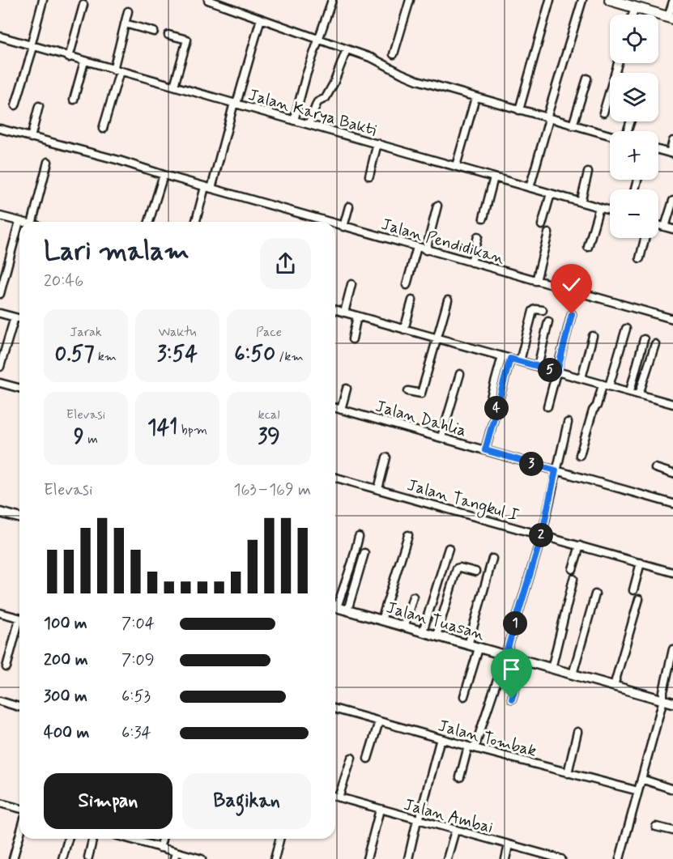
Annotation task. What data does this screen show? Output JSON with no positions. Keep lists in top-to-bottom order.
{
  "streets": {
    "street": [
      "Jalan Karya Bakti",
      "Jalan Pendidikan",
      "Jalan Dahlia",
      "Jalan Tangkul I",
      "Jalan Tuasan",
      "Jalan Tombak",
      "Jalan Ambai"
    ]
  },
  "page": {
    "map_buttons": ["+", "−"],
    "heading": ["Lari malam", "20:46"],
    "stats": [
      ["Jarak", "0.57 km"],
      ["Waktu", "3:54"],
      ["Pace", "6:50 /km"],
      ["Elevasi", "9 m"],
      ["141 bpm"],
      ["kcal", "39"]
    ],
    "pins": [
      "5",
      "4",
      "3",
      "2",
      "1"
    ],
    "chart": ["Elevasi", "163–169 m"],
    "list": [
      {
        "name": "100 m",
        "note": "7:04"
      },
      {
        "name": "200 m",
        "note": "7:09"
      },
      {
        "name": "300 m",
        "note": "6:53"
      },
      {
        "name": "400 m",
        "note": "6:34"
      }
    ],
    "buttons": ["Simpan", "Bagikan"]
  }
}
